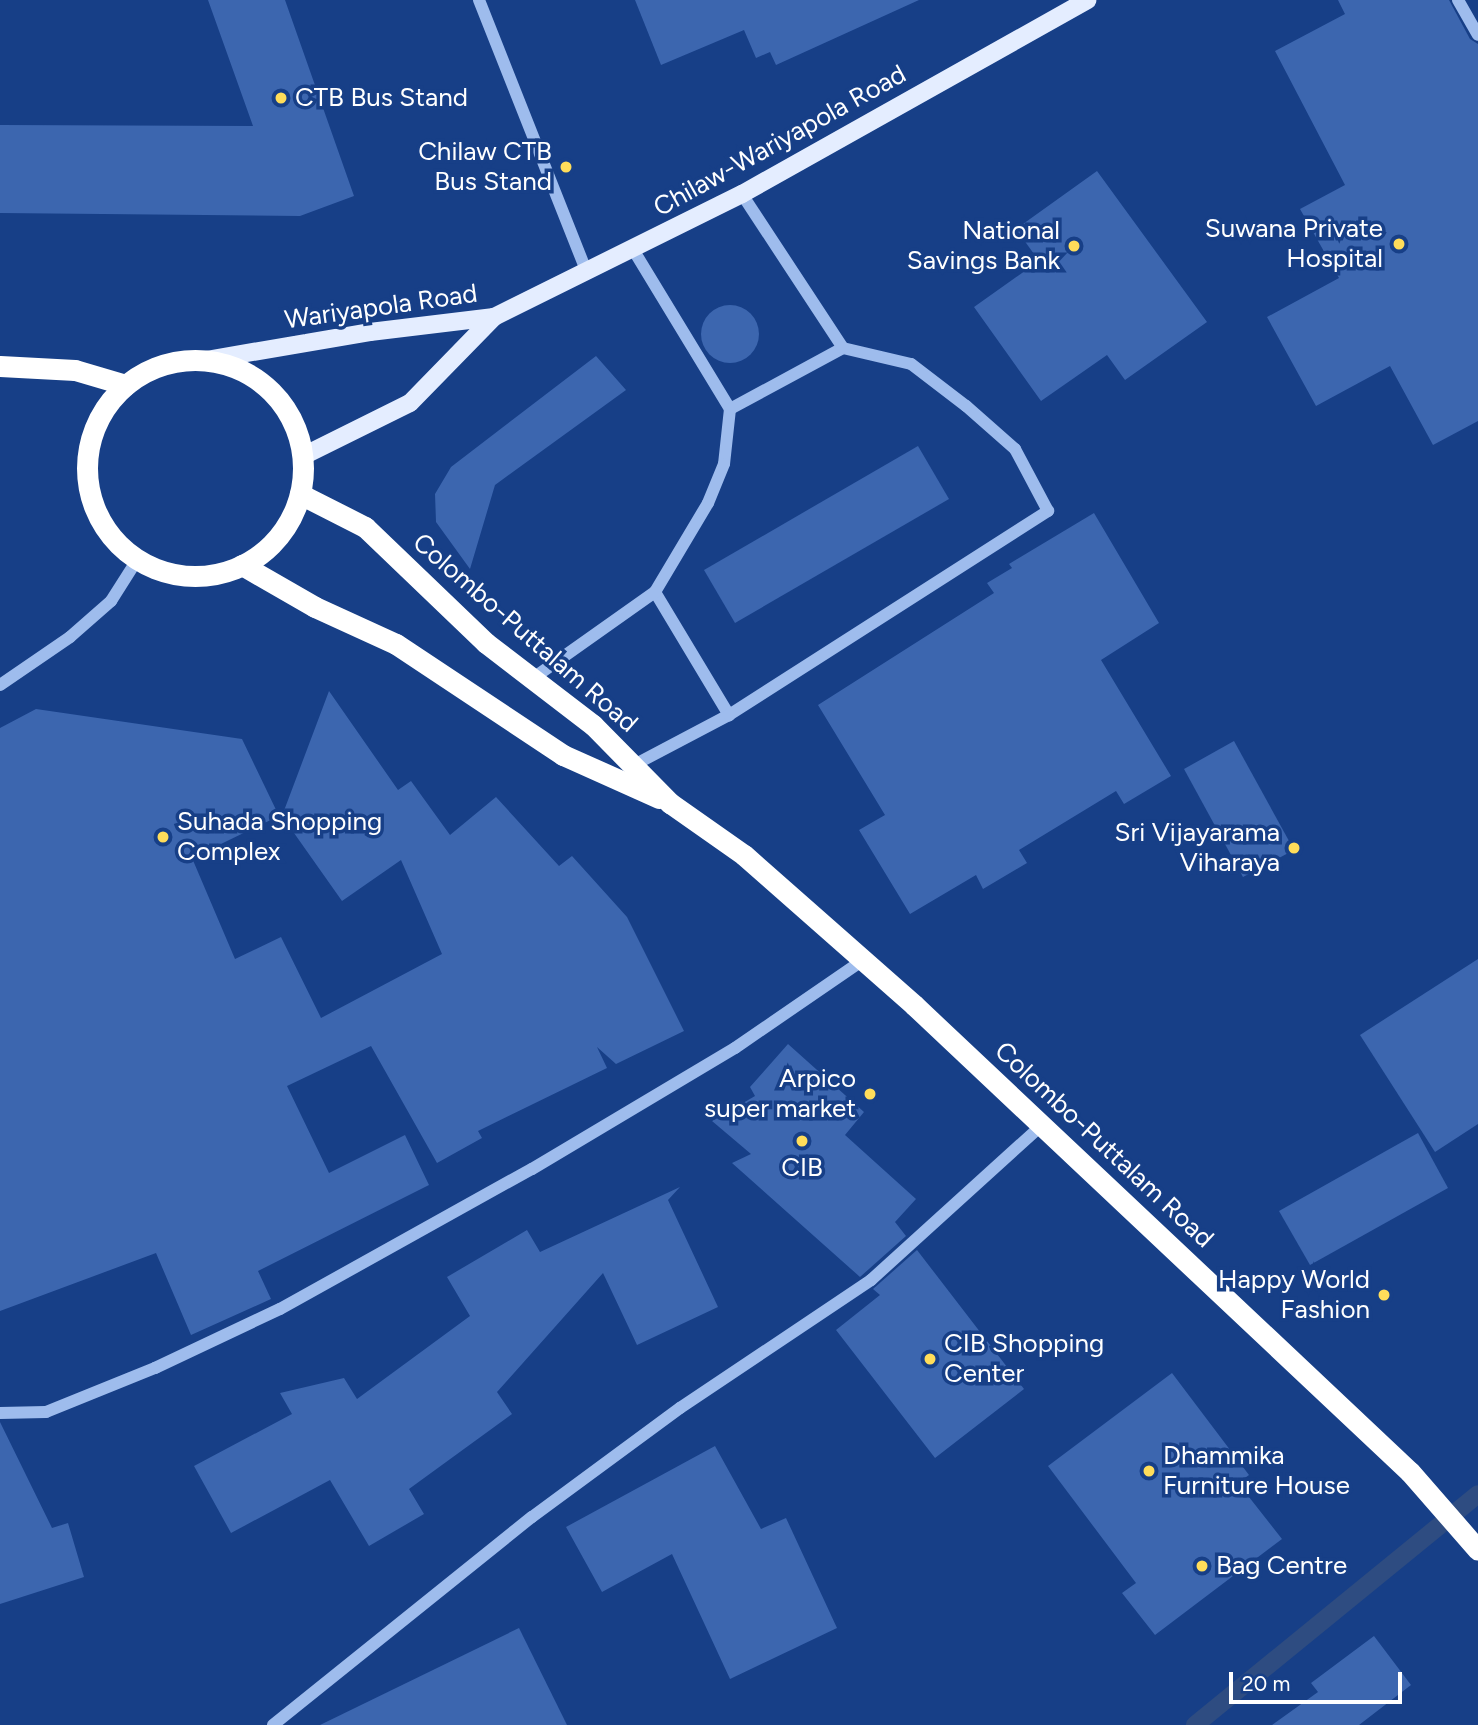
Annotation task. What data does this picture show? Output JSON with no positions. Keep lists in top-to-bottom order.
{
  "streets": {
    "highway": ["Colombo-Puttalam Road"],
    "main road": ["Chilaw-Wariyapola Road", "Wariyapola Road"]
  },
  "crossings": [
    ["Chilaw-Wariyapola Road", "Wariyapola Road"],
    ["Wariyapola Road", "Colombo-Puttalam Road"]
  ],
  "places": [
    "CTB Bus Stand",
    "Chilaw CTB Bus Stand",
    "Suwana Private Hospital",
    "National Savings Bank",
    "Suhada Shopping Complex",
    "Sri Vijayarama Viharaya",
    "Arpico super market",
    "CIB",
    "Happy World Fashion",
    "CIB Shopping Center",
    "Dhammika Furniture House",
    "Bag Centre"
  ],
  "scale_bar": "20 m"
}
